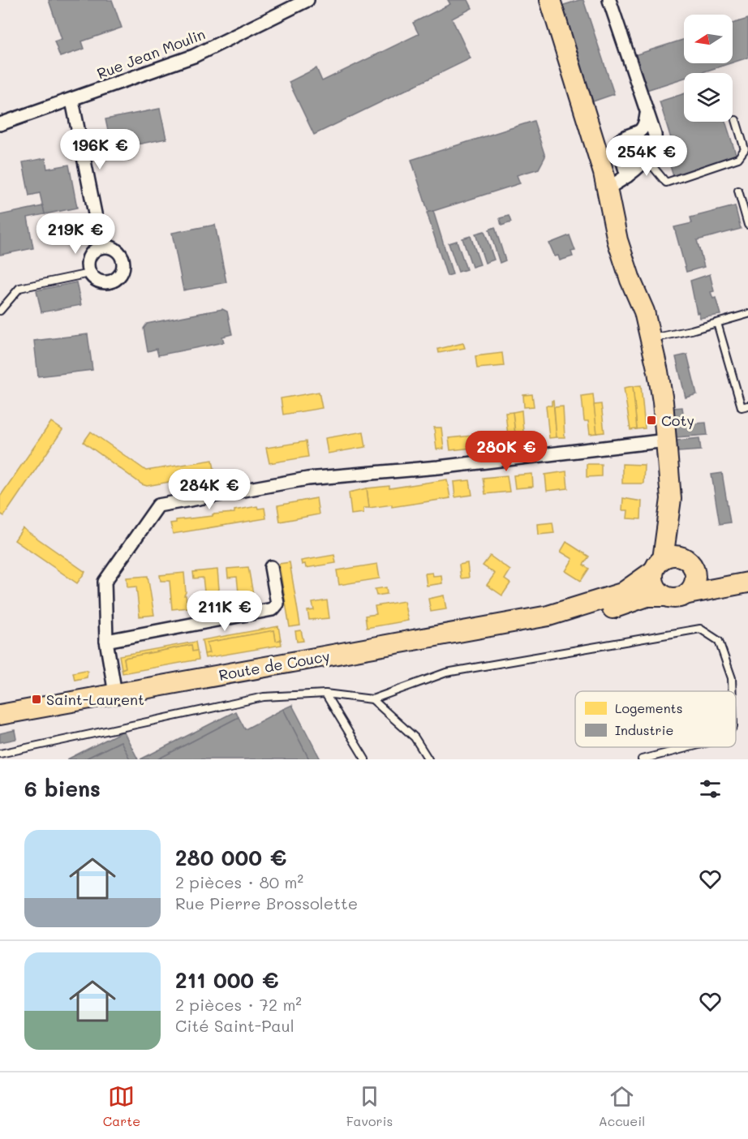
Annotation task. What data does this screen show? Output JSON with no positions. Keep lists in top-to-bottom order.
{
  "streets": {
    "main road": ["Route de Coucy"],
    "street": ["Rue Jean Moulin"]
  },
  "places": {
    "transit": ["Coty", "Saint-Laurent"]
  },
  "legend": ["Logements", "Industrie"],
  "north": "left",
  "page": {
    "price": [
      "196K €",
      "254K €",
      "219K €",
      "280K €",
      "284K €",
      "211K €"
    ],
    "heading": "6 biens",
    "list": [
      {
        "name": "280 000 €",
        "note": "2 pièces · 80 m² · Rue Pierre Brossolette"
      },
      {
        "name": "211 000 €",
        "note": "2 pièces · 72 m² · Cité Saint-Paul"
      }
    ],
    "tabs": ["Carte", "Favoris", "Accueil"]
  }
}
